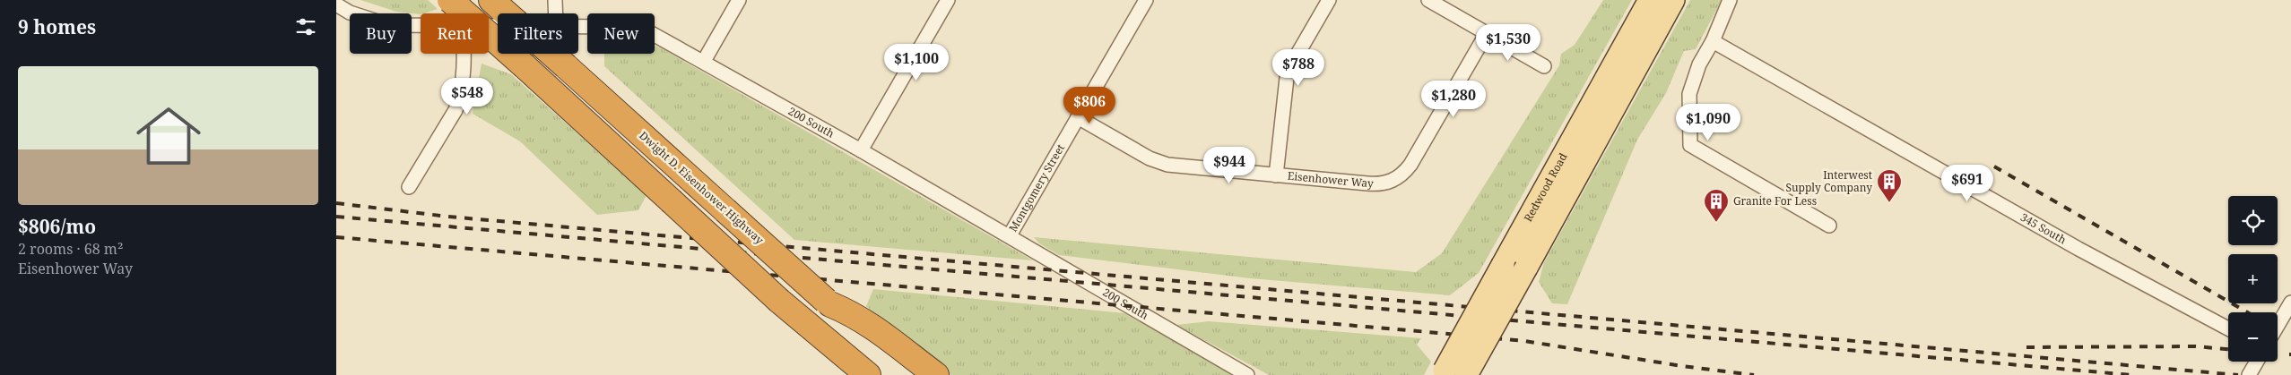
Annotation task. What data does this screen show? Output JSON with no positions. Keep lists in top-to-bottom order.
{
  "streets": {
    "highway": ["Dwight D. Eisenhower Highway"],
    "main road": ["Redwood Road"],
    "street": [
      "200 South",
      "Eisenhower Way",
      "Montgomery Street",
      "345 South"
    ]
  },
  "crossings": [
    ["200 South", "Montgomery Street"],
    ["Eisenhower Way", "Montgomery Street"]
  ],
  "places": {
    "building": ["Interwest Supply Company", "Granite For Less"]
  },
  "page": {
    "heading": "9 homes",
    "chip": [
      "Buy",
      "Rent",
      "Filters",
      "New"
    ],
    "price": [
      "$1,530",
      "$1,100",
      "$788",
      "$548",
      "$1,280",
      "$806",
      "$1,090",
      "$944",
      "$691"
    ],
    "list": [
      {
        "name": "$806/mo",
        "note": "2 rooms · 68 m² · Eisenhower Way"
      }
    ],
    "map_buttons": ["+", "−"]
  }
}
